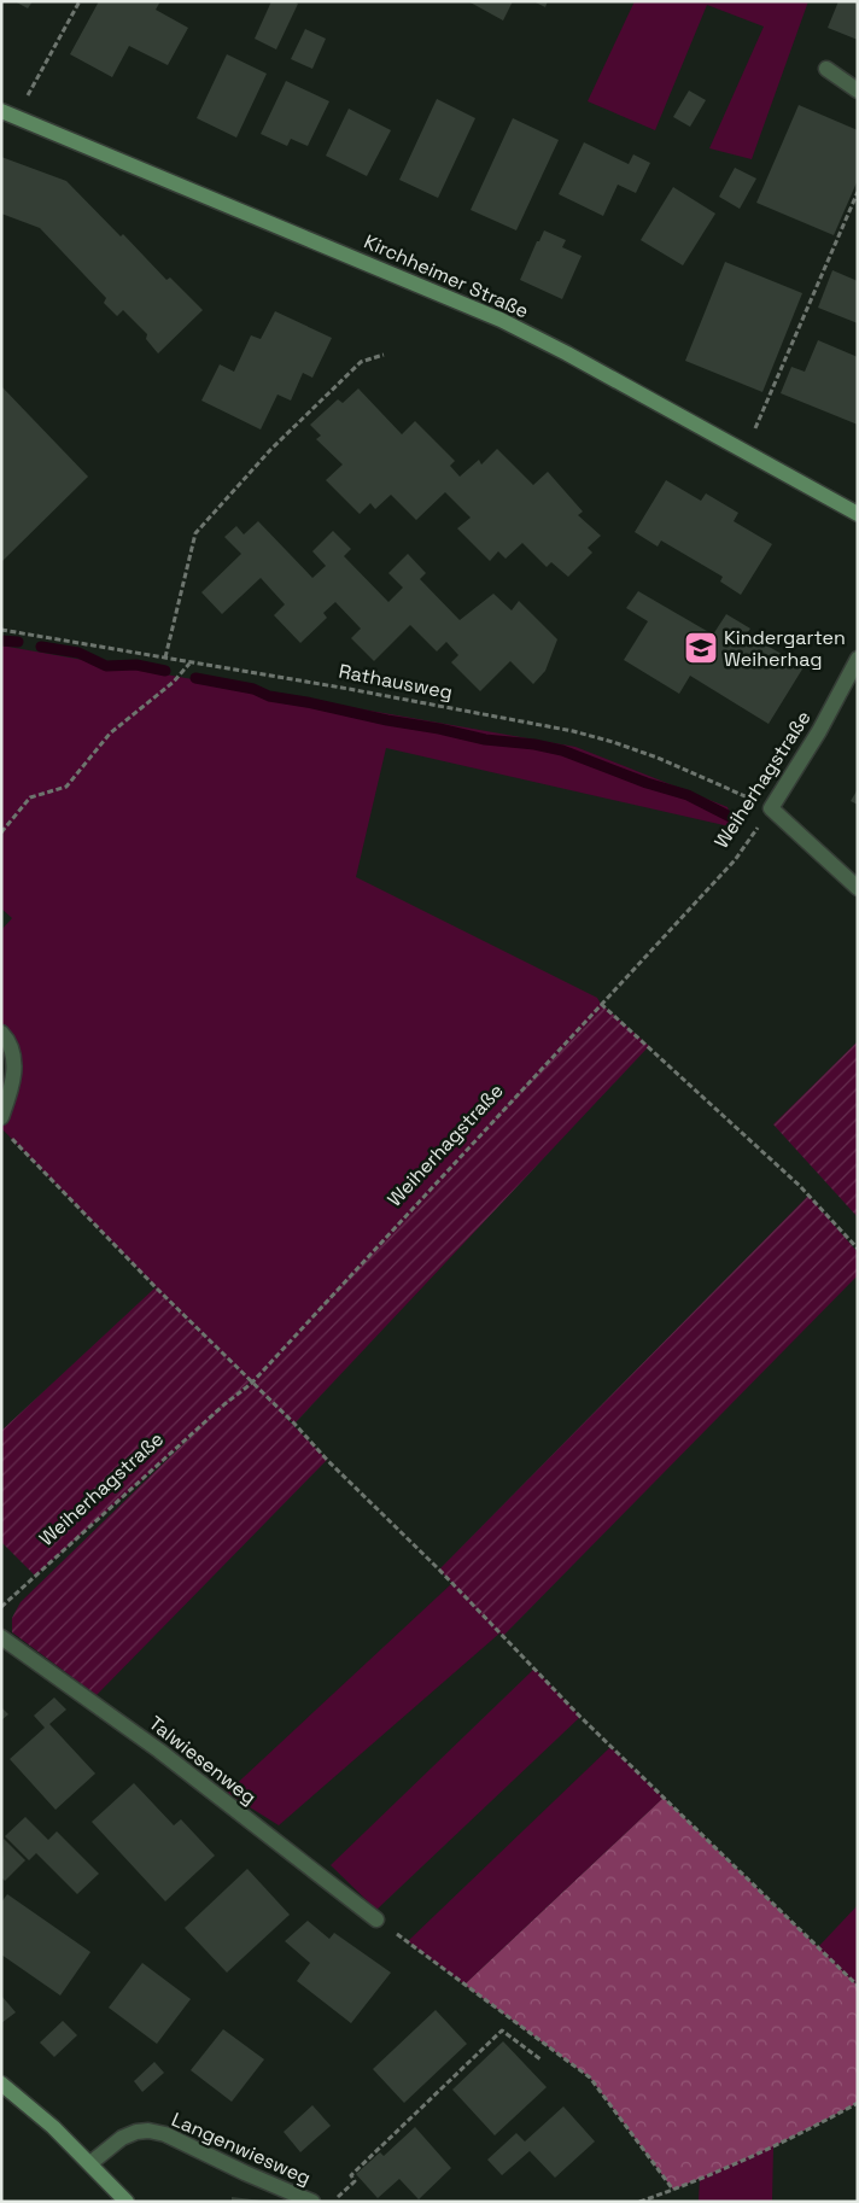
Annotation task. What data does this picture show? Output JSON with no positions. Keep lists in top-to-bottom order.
{
  "streets": {
    "main road": ["Kirchheimer Straße"],
    "street": ["Weiherhagstraße", "Talwiesenweg", "Langenwiesweg"],
    "path": ["Rathausweg"]
  },
  "crossings": [
    ["Rathausweg", "Weiherhagstraße"]
  ],
  "places": {
    "school or university": ["Kindergarten Weiherhag"]
  }
}
